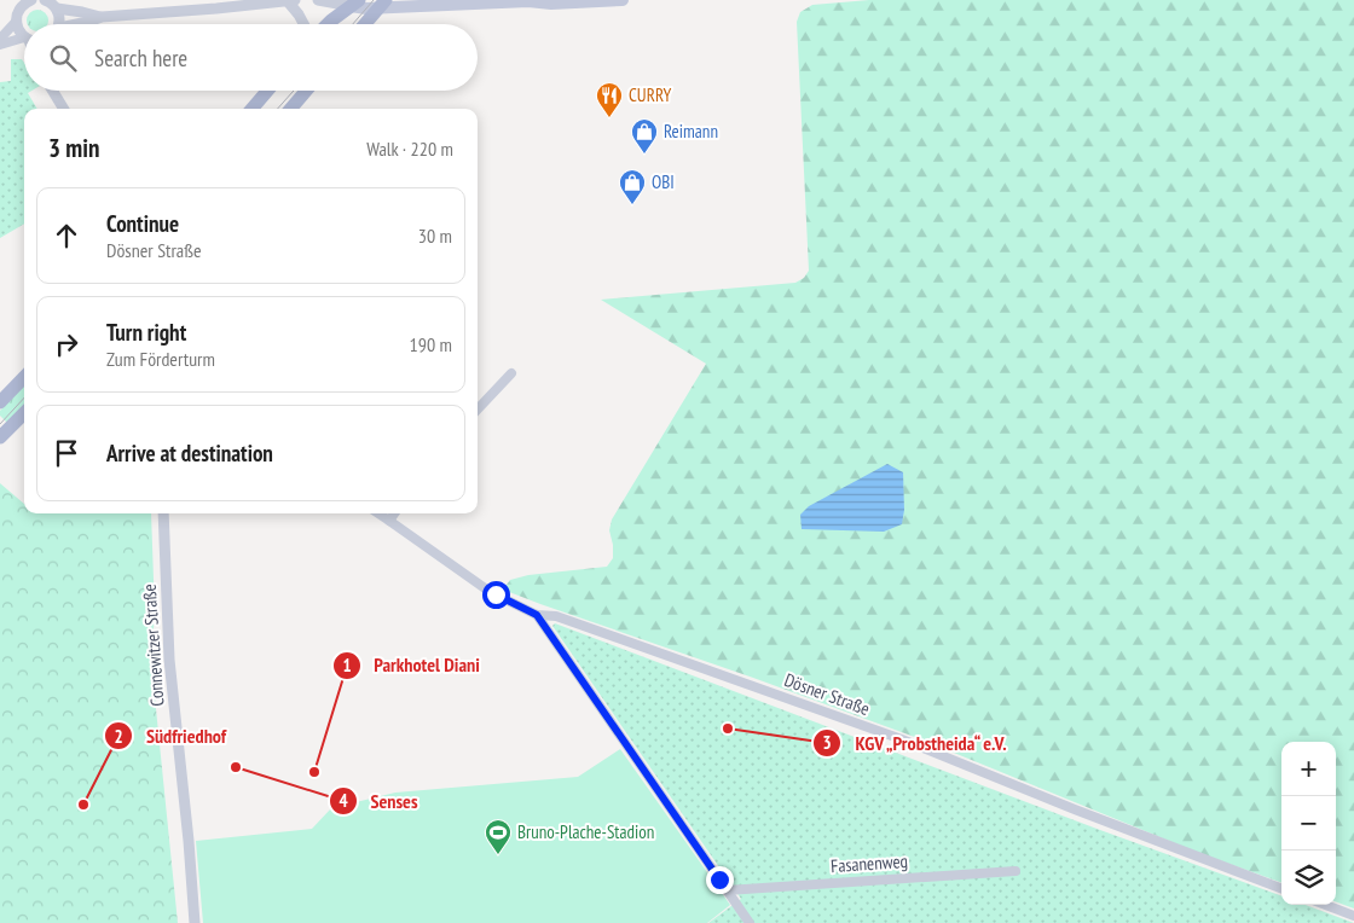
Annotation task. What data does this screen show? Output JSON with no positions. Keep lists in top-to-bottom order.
{
  "streets": {
    "street": ["Connewitzer Straße", "Dösner Straße", "Fasanenweg"]
  },
  "places": {
    "restaurant": ["CURRY"],
    "shop": ["Reimann", "OBI"],
    "other": [
      "KGV „Probstheida“ e.V.",
      "Senses",
      "Parkhotel Diani",
      "Südfriedhof"
    ],
    "sports": ["Bruno-Plache-Stadion"]
  },
  "page": {
    "search": "Search here",
    "heading": ["3 min", "Walk · 220 m"],
    "list": [
      ["Continue", "Dösner Straße", "30 m"],
      ["Turn right", "Zum Förderturm", "190 m"],
      "Arrive at destination"
    ],
    "map_buttons": ["+", "−"]
  }
}
